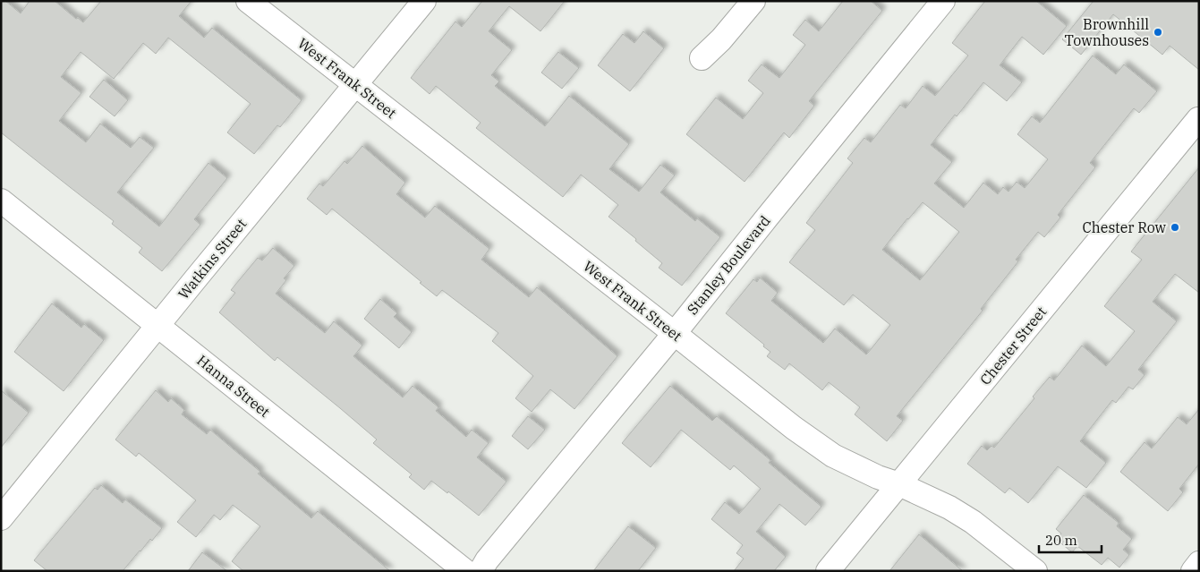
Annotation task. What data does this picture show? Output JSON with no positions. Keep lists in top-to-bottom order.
{
  "streets": {
    "street": [
      "West Frank Street",
      "Watkins Street",
      "Stanley Boulevard",
      "Chester Street",
      "Hanna Street"
    ]
  },
  "crossings": [
    ["West Frank Street", "Watkins Street"],
    ["West Frank Street", "Stanley Boulevard"],
    ["West Frank Street", "Chester Street"],
    ["Watkins Street", "Hanna Street"]
  ],
  "places": ["Brownhill Townhouses", "Chester Row"],
  "scale_bar": "20 m"
}
